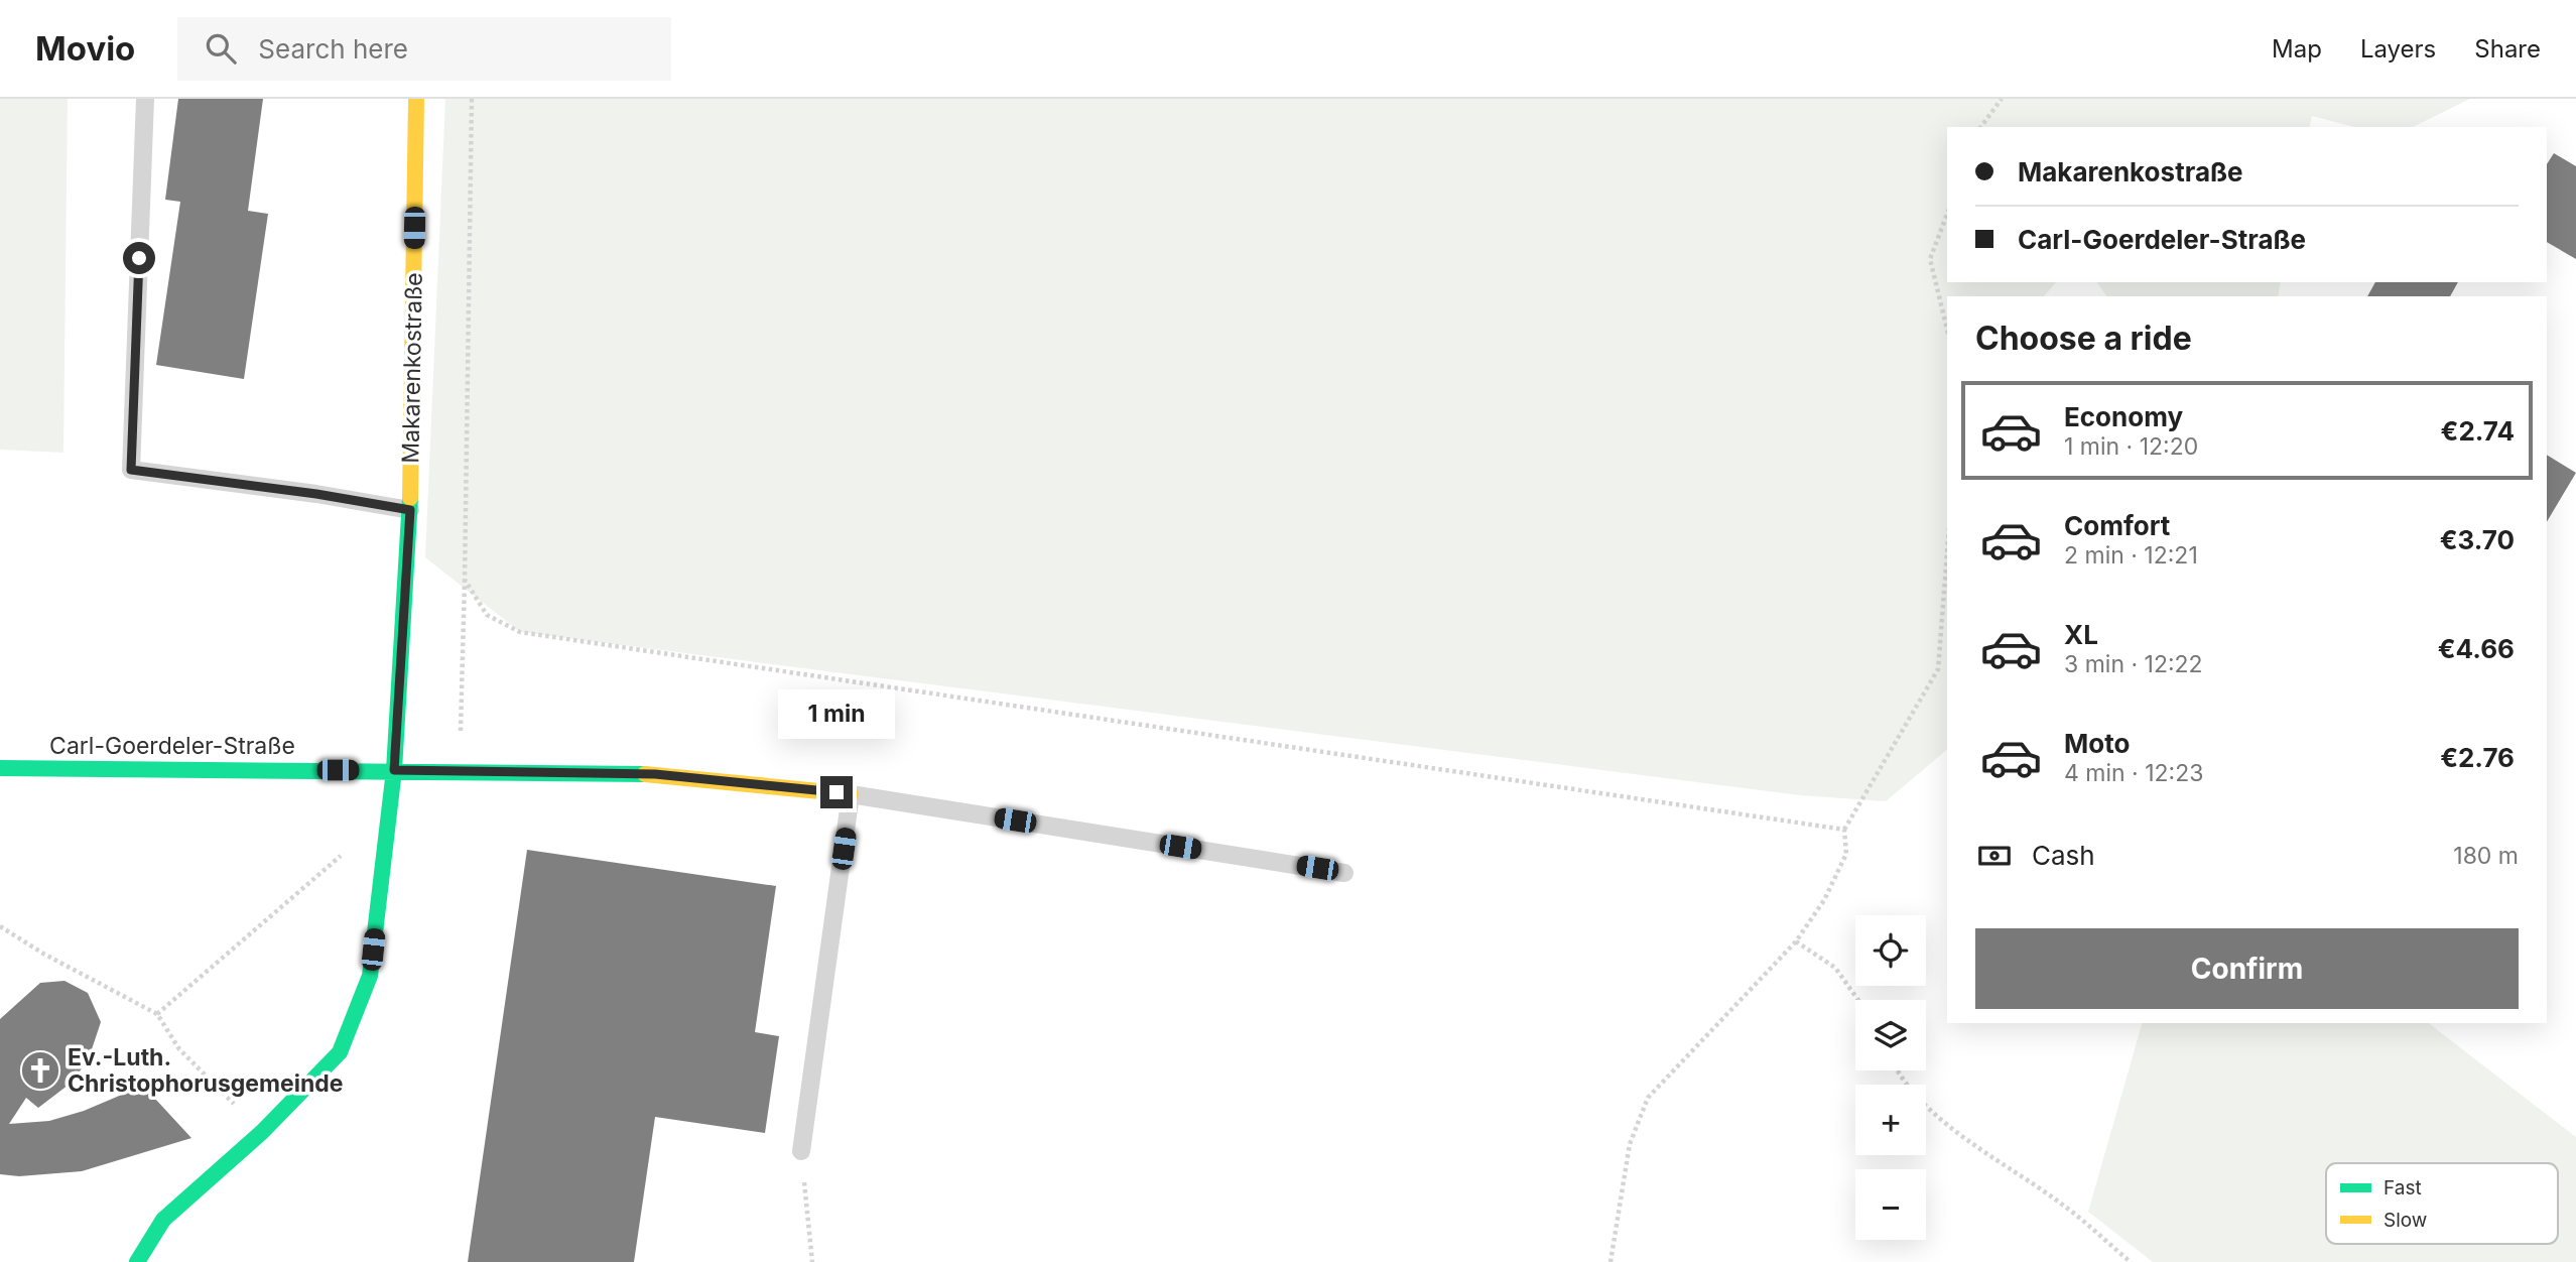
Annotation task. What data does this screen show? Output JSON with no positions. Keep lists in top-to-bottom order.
{
  "streets": {
    "street": ["Makarenkostraße", "Carl-Goerdeler-Straße"]
  },
  "crossings": [
    ["Makarenkostraße", "Carl-Goerdeler-Straße"]
  ],
  "places": {
    "church": ["Ev.-Luth. Christophorusgemeinde"]
  },
  "legend": ["Fast", "Slow"],
  "page": {
    "header": "Movio",
    "search": "Search here",
    "nav": ["Map", "Layers", "Share"],
    "banner": ["Makarenkostraße", "Carl-Goerdeler-Straße"],
    "heading": "Choose a ride",
    "list": [
      {
        "name": "Economy",
        "note": "1 min · 12:20",
        "value": "€2.74"
      },
      {
        "name": "Comfort",
        "note": "2 min · 12:21",
        "value": "€3.70"
      },
      {
        "name": "XL",
        "note": "3 min · 12:22",
        "value": "€4.66"
      },
      {
        "name": "Moto",
        "note": "4 min · 12:23",
        "value": "€2.76"
      }
    ],
    "bubble": "1 min",
    "pay": ["Cash", "180 m"],
    "buttons": "Confirm",
    "map_buttons": ["+", "−"]
  }
}
